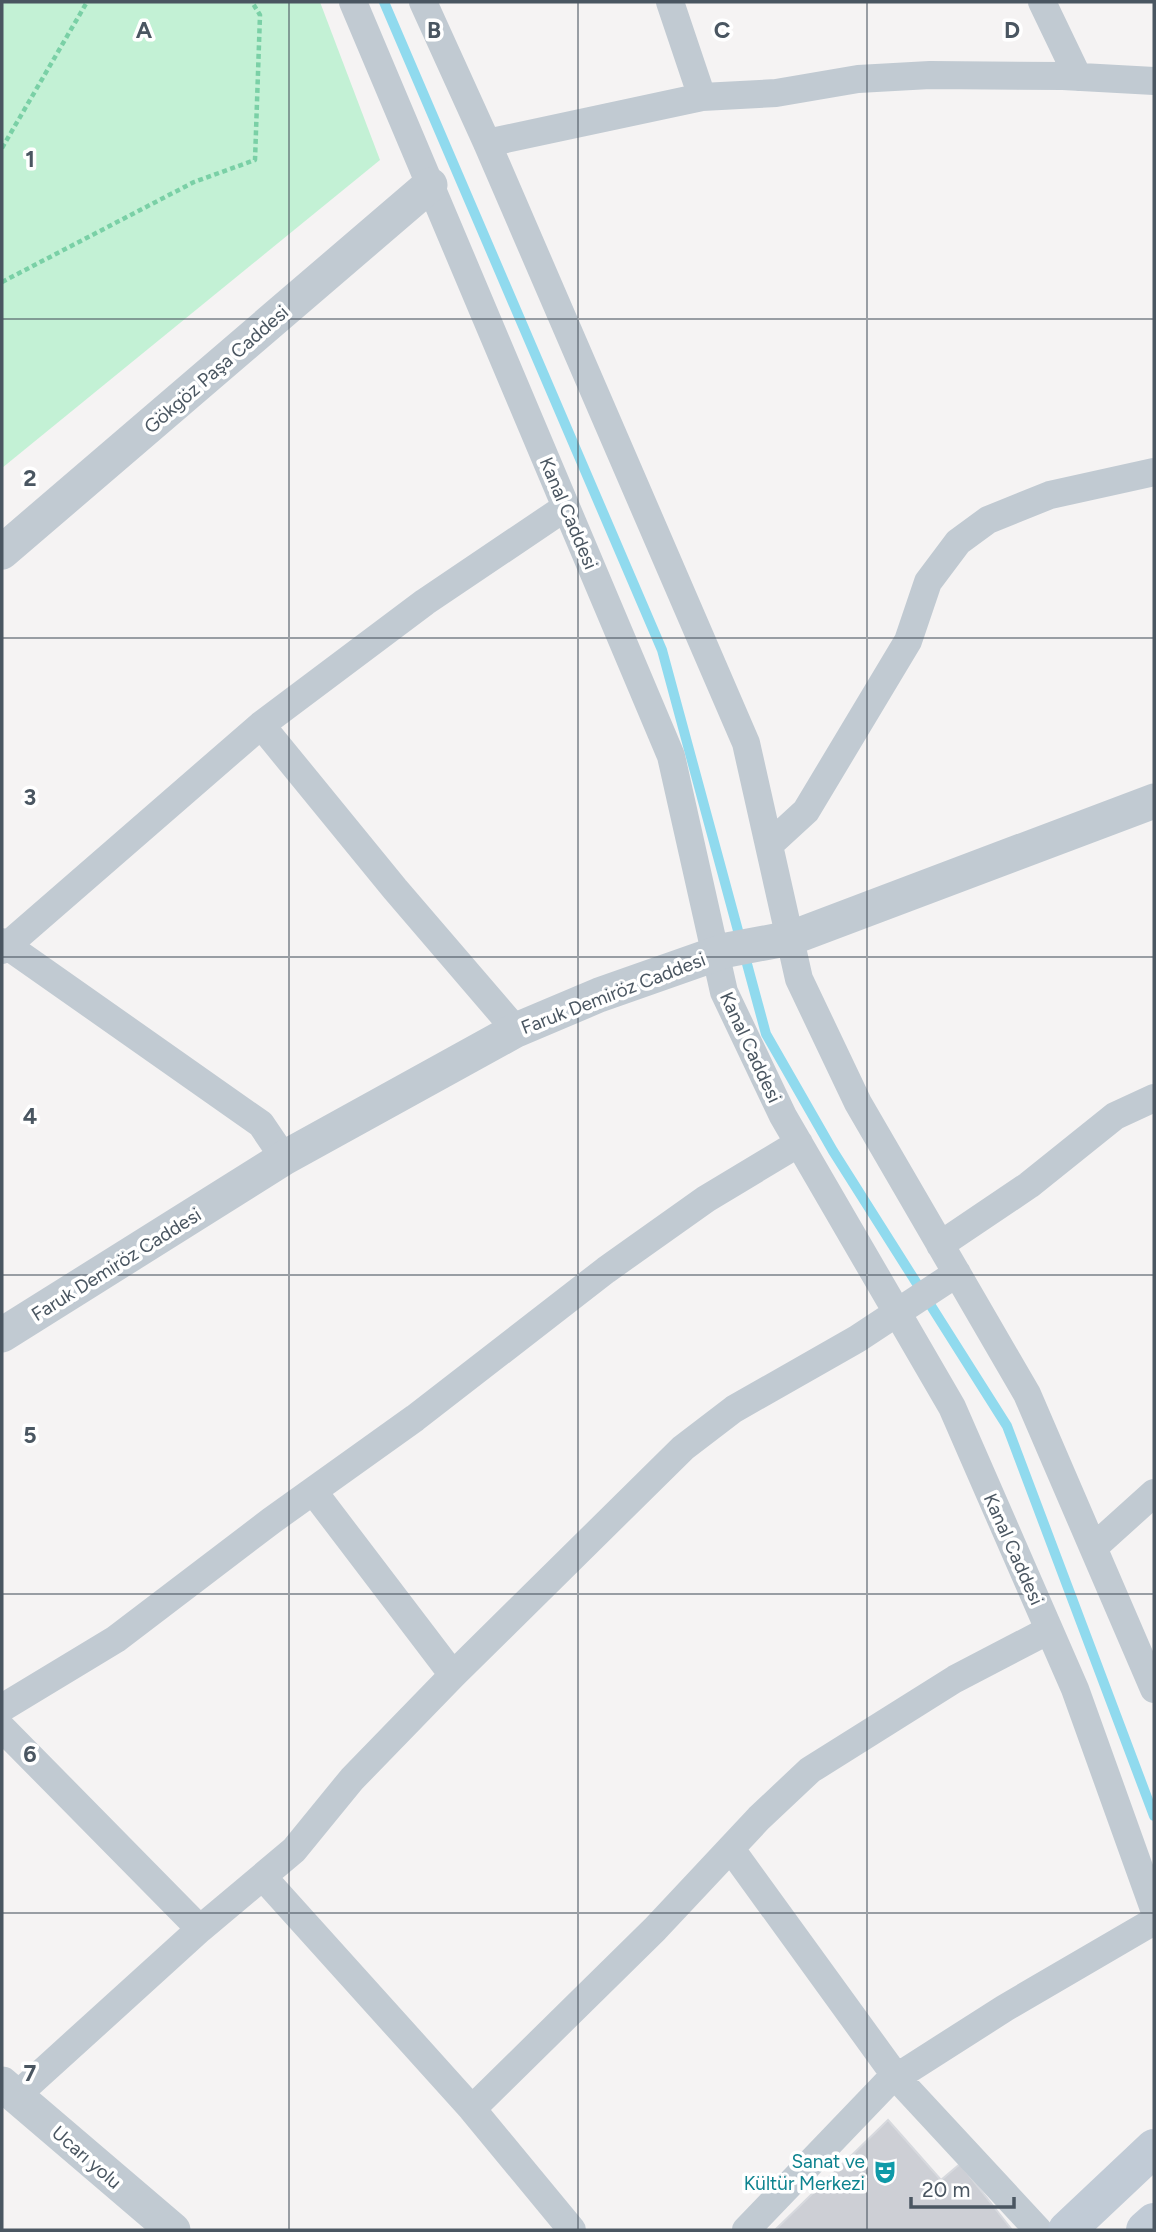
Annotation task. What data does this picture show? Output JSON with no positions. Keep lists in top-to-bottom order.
{
  "streets": {
    "street": [
      "Gökgöz Paşa Caddesi",
      "Kanal Caddesi",
      "Faruk Demiröz Caddesi",
      "Ucarı yolu"
    ]
  },
  "crossings": [
    ["Gökgöz Paşa Caddesi", "Kanal Caddesi"],
    ["Kanal Caddesi", "Faruk Demiröz Caddesi"]
  ],
  "places": {
    "theatre": ["Sanat ve Kültür Merkezi"]
  },
  "scale_bar": "20 m",
  "grid": {
    "columns": [
      "A",
      "B",
      "C",
      "D"
    ],
    "rows": [
      "1",
      "2",
      "3",
      "4",
      "5",
      "6",
      "7"
    ]
  }
}
